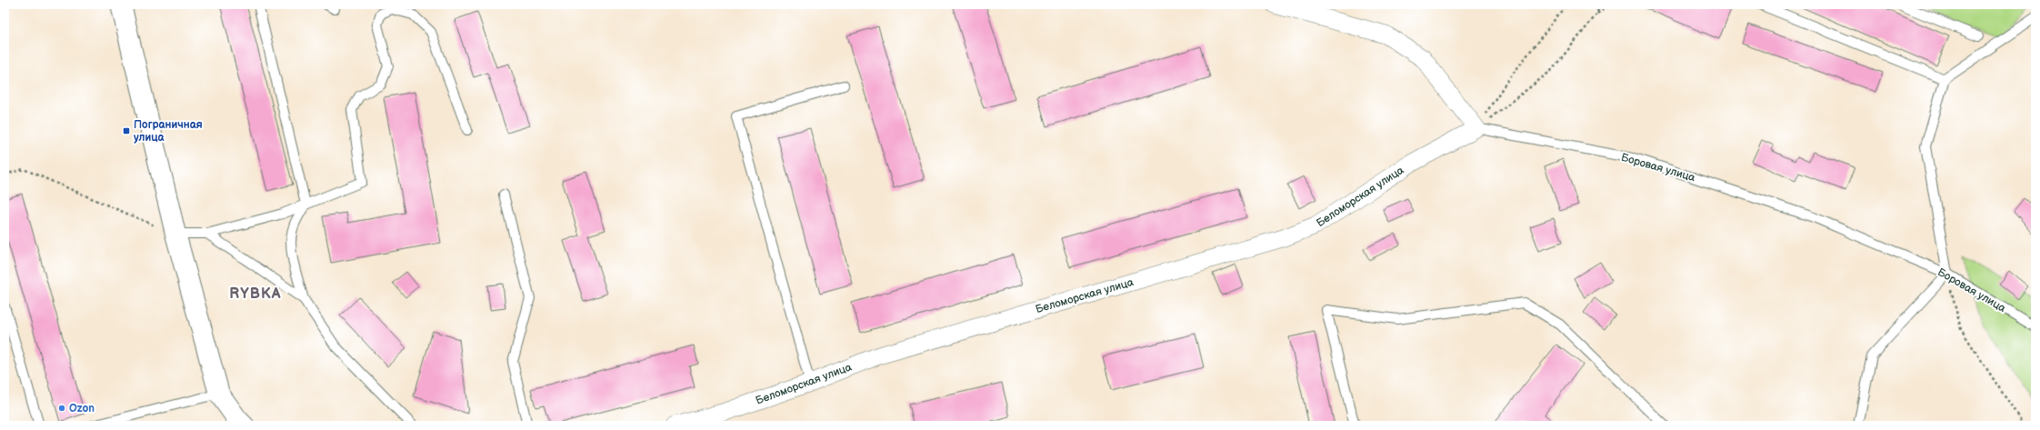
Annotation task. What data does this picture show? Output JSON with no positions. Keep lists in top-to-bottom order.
{
  "streets": {
    "street": ["Беломорская улица"],
    "lane": ["Боровая улица"]
  },
  "crossings": [
    ["Боровая улица", "Беломорская улица"]
  ],
  "districts": ["RYBKA"],
  "places": {
    "transit": ["Пограничная улица"],
    "other": ["Ozon"]
  }
}
